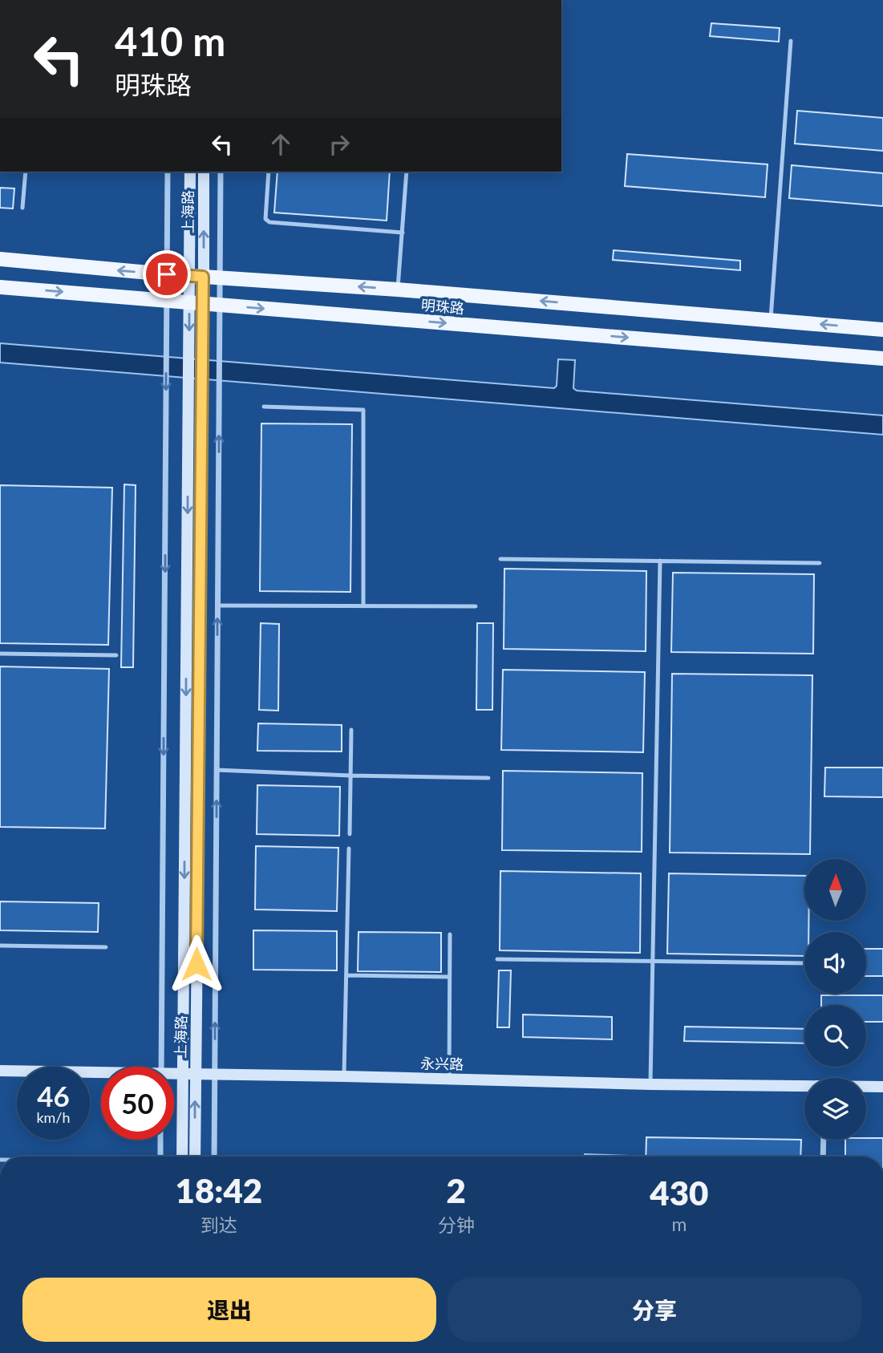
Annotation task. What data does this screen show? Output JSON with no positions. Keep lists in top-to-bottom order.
{
  "streets": {
    "main road": ["上海路", "明珠路", "永兴路"]
  },
  "crossings": [
    ["上海路", "明珠路"],
    ["上海路", "永兴路"]
  ],
  "north": "top",
  "page": {
    "turn": ["410 m", "明珠路"],
    "speed": "46 km/h",
    "limit": "50",
    "eta": [
      "18:42",
      "到达",
      "2",
      "分钟",
      "430",
      "m"
    ],
    "buttons": ["退出", "分享"]
  }
}
